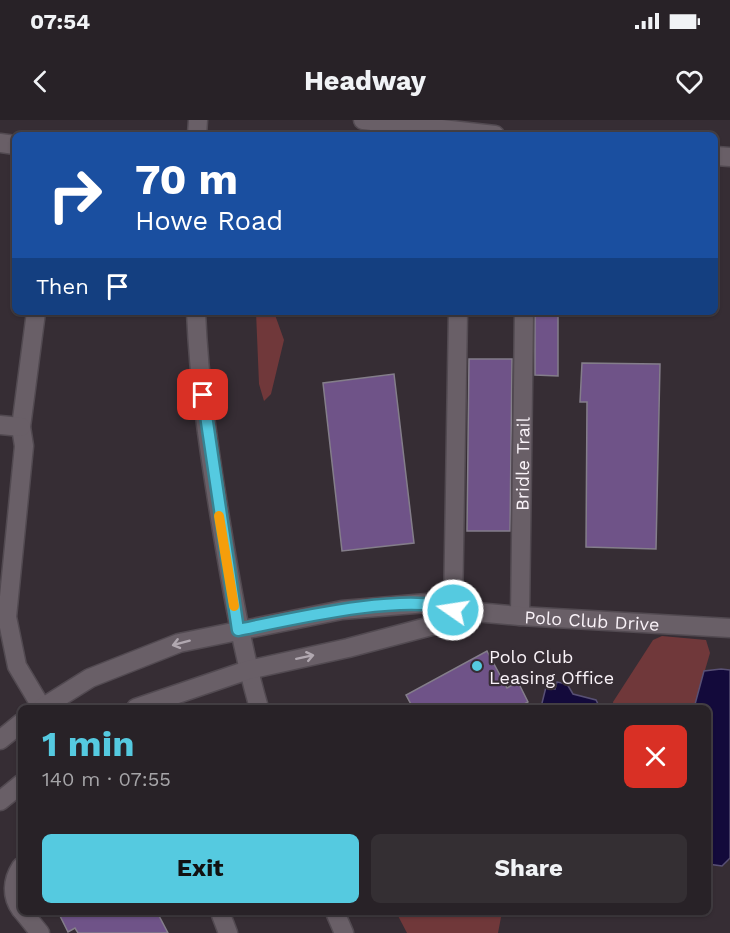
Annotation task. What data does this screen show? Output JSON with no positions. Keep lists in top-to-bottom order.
{
  "streets": {
    "street": ["Bridle Trail", "Polo Club Drive"]
  },
  "crossings": [
    ["Bridle Trail", "Polo Club Drive"]
  ],
  "places": ["Polo Club Leasing Office"],
  "page": {
    "status": "07:54",
    "header": "Headway",
    "turn": ["70 m", "Howe Road"],
    "then": "Then",
    "heading": ["1 min", "140 m · 07:55"],
    "buttons": ["Exit", "Share"]
  }
}
